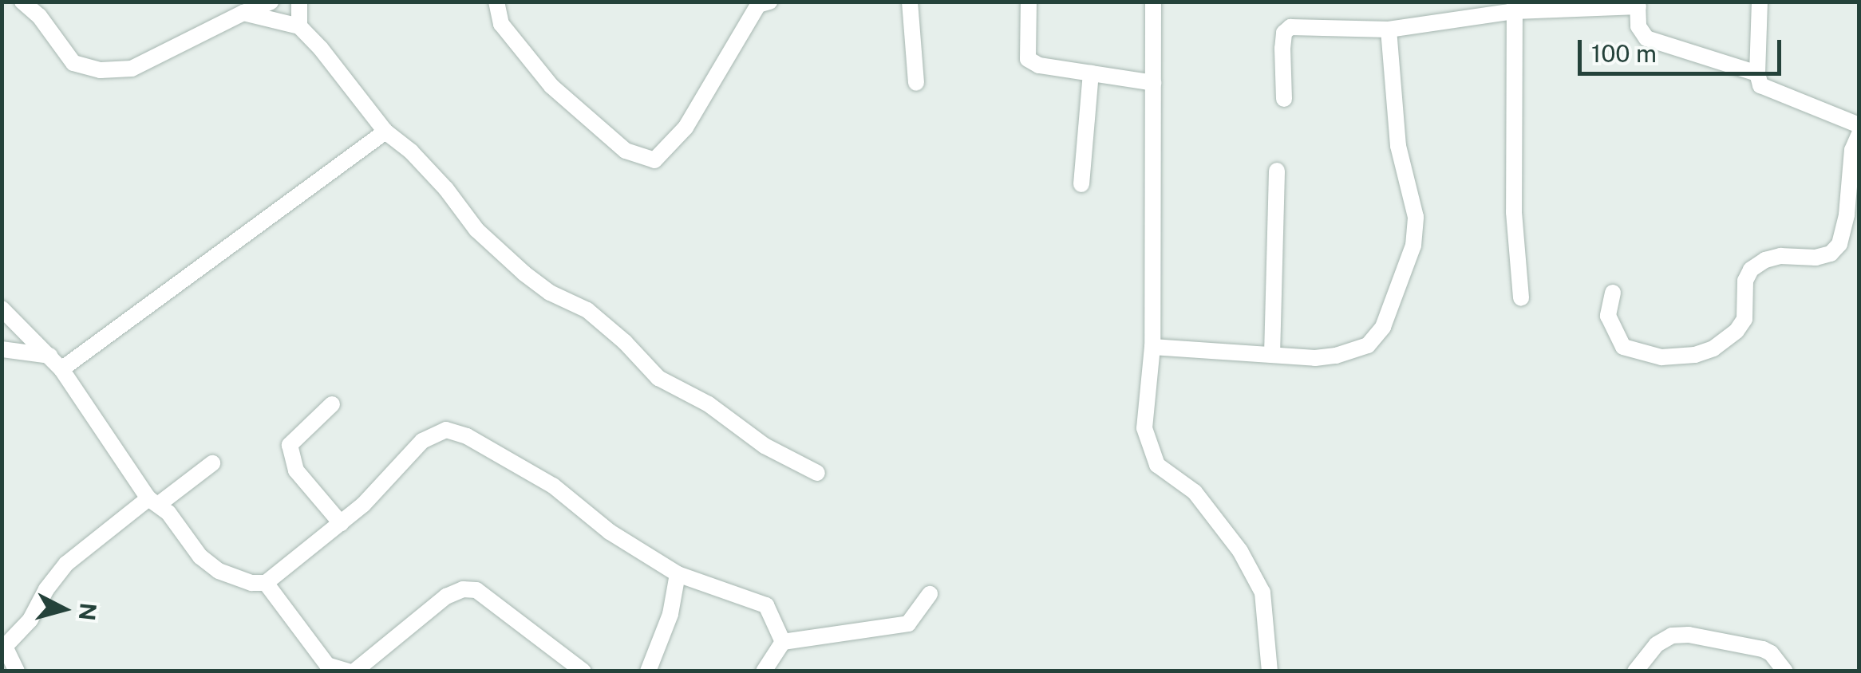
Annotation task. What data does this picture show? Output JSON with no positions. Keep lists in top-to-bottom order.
{
  "scale_bar": "100 m",
  "north": "right"
}
